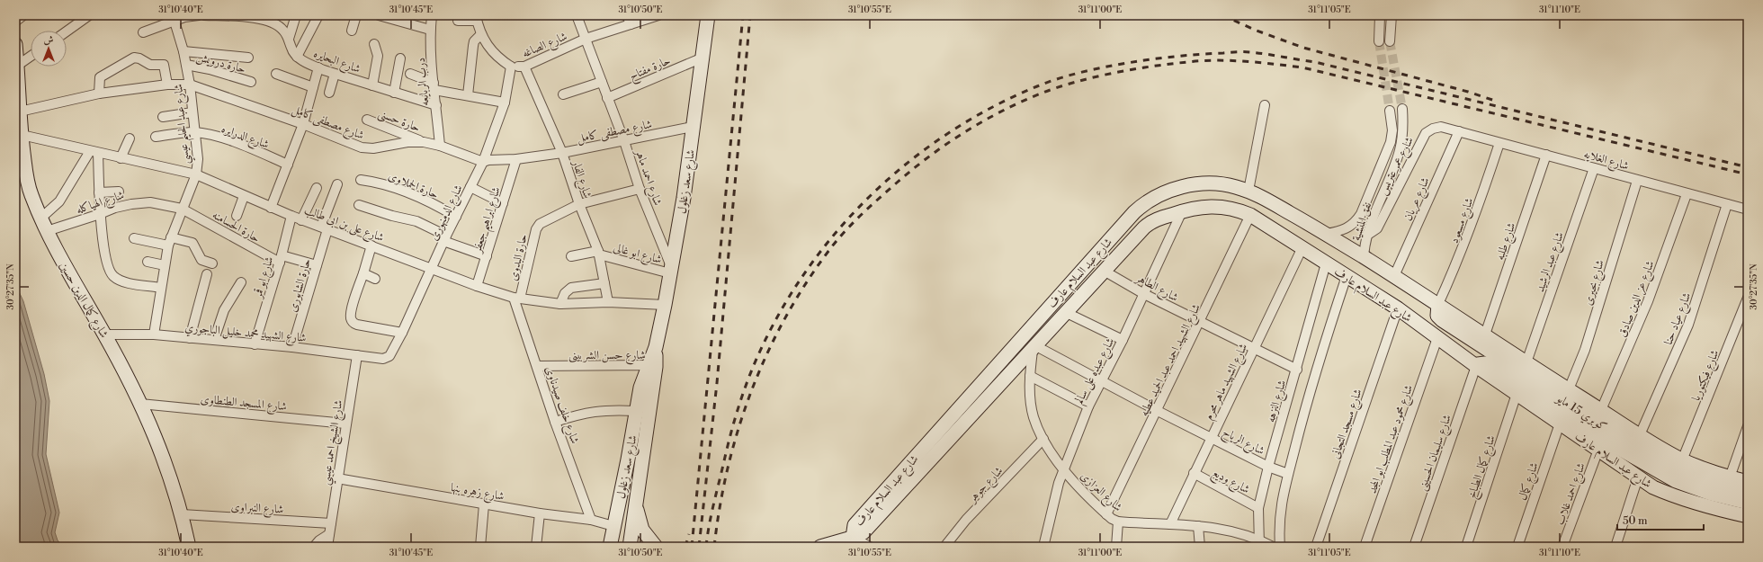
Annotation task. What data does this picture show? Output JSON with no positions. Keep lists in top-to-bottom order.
{
  "streets": {
    "main road": [
      "شارع سعد زغلول",
      "شارع عبد السلام عارف",
      "شارع كمال الدين حسين",
      "كوبري 15 مايو"
    ],
    "street": [
      "شارع الصاغه",
      "شارع البحايره",
      "حارة درويش",
      "حارة مفتاح",
      "درب الربايعه",
      "حارة حسنى",
      "شارع مصطفى كامل",
      "شارع عبد الحليم عيسي",
      "شارع الدرايره",
      "شارع الغلايه",
      "شارع عمر عتريس",
      "شارع احمد ماهر",
      "شارع الفار",
      "حارة الحملاوى",
      "شارع عريان",
      "شارع الهياكله",
      "شارع الدمنهورى",
      "شارع ابراهيم جعفر",
      "شارع مسعود",
      "نفق المنشية",
      "شارع على بن ابى طالب",
      "حارة الحسامنه",
      "شارع طلبه",
      "شارع ابو غالى",
      "حارة البدوى",
      "شارع عبد الرشيد",
      "شارع ابو قمر",
      "شارع بحيرى",
      "حارة الشابورى",
      "شارع الطاهر",
      "شارع عز الدين صادق",
      "شارع عياد حنا",
      "شارع الشهيد محمد خليل الباجوري",
      "شارع حسن الشربينى",
      "شارع الشهيد احمد عبد الحميد عطيه",
      "شارع عبده على سالم",
      "شارع فيكتوريا",
      "شارع الشهيد ماهر محرم",
      "شارع النزهه",
      "شارع المسجد الطنطاوى",
      "شارع خلف صيدناوى",
      "شارع مسجد التجانى",
      "شارع محمود عبد المطلب ابو المجد",
      "شارع الرياح",
      "شارع الشيخ احمد عيسي",
      "شارع سليمان الحسينى",
      "شارع كمال الطباخ",
      "شارع وديع",
      "شارع كمال",
      "شارع جوهر",
      "شارع زهره بنها",
      "شارع العزازى",
      "شارع احمد غلاب",
      "شارع النبراوى"
    ]
  },
  "crossings": [
    ["شارع الصاغه", "شارع احمد ماهر"],
    ["شارع الصاغه", "شارع الفار"],
    ["شارع الصاغه", "شارع الدمنهورى"],
    ["شارع البحايره", "درب الربايعه"],
    ["حارة درويش", "شارع عبد الحليم عيسي"],
    ["حارة مفتاح", "شارع احمد ماهر"],
    ["حارة مفتاح", "شارع سعد زغلول"],
    ["درب الربايعه", "شارع مصطفى كامل"],
    ["حارة حسنى", "شارع مصطفى كامل"],
    ["شارع مصطفى كامل", "شارع عبد الحليم عيسي"],
    ["شارع مصطفى كامل", "شارع احمد ماهر"],
    ["شارع مصطفى كامل", "شارع الفار"],
    ["شارع مصطفى كامل", "شارع سعد زغلول"],
    ["شارع مصطفى كامل", "شارع الدمنهورى"],
    ["شارع مصطفى كامل", "شارع ابراهيم جعفر"],
    ["شارع مصطفى كامل", "شارع كمال الدين حسين"],
    ["شارع عبد الحليم عيسي", "شارع الدرايره"],
    ["شارع عبد الحليم عيسي", "شارع الهياكله"],
    ["شارع عبد الحليم عيسي", "شارع على بن ابى طالب"],
    ["شارع عبد الحليم عيسي", "حارة الحسامنه"],
    ["شارع عبد الحليم عيسي", "شارع الشهيد محمد خليل الباجوري"],
    ["شارع الغلايه", "شارع عمر عتريس"],
    ["شارع الغلايه", "شارع عريان"],
    ["شارع الغلايه", "شارع مسعود"],
    ["شارع الغلايه", "شارع طلبه"],
    ["شارع الغلايه", "شارع عبد الرشيد"],
    ["شارع الغلايه", "شارع بحيرى"],
    ["شارع الغلايه", "شارع عز الدين صادق"],
    ["شارع الغلايه", "شارع عياد حنا"],
    ["شارع عمر عتريس", "شارع عريان"],
    ["شارع عمر عتريس", "نفق المنشية"],
    ["شارع احمد ماهر", "شارع سعد زغلول"],
    ["شارع احمد ماهر", "شارع ابو غالى"],
    ["شارع احمد ماهر", "حارة البدوى"],
    ["شارع الفار", "شارع على بن ابى طالب"],
    ["شارع الفار", "شارع ابو غالى"],
    ["شارع الفار", "حارة البدوى"],
    ["شارع سعد زغلول", "شارع على بن ابى طالب"],
    ["شارع سعد زغلول", "شارع ابو غالى"],
    ["شارع سعد زغلول", "شارع حسن الشربينى"],
    ["شارع سعد زغلول", "شارع زهره بنها"],
    ["حارة الحملاوى", "شارع الدمنهورى"],
    ["شارع عريان", "شارع عبد السلام عارف"],
    ["شارع الهياكله", "حارة الحسامنه"],
    ["شارع الهياكله", "شارع كمال الدين حسين"],
    ["شارع الدمنهورى", "شارع على بن ابى طالب"],
    ["شارع الدمنهورى", "شارع الشهيد محمد خليل الباجوري"],
    ["شارع ابراهيم جعفر", "شارع على بن ابى طالب"],
    ["شارع مسعود", "شارع عبد السلام عارف"],
    ["شارع مسعود", "كوبري 15 مايو"],
    ["نفق المنشية", "شارع عبد السلام عارف"],
    ["شارع على بن ابى طالب", "حارة البدوى"],
    ["شارع على بن ابى طالب", "شارع ابو قمر"],
    ["شارع على بن ابى طالب", "حارة الشابورى"],
    ["شارع على بن ابى طالب", "شارع كمال الدين حسين"],
    ["شارع على بن ابى طالب", "شارع خلف صيدناوى"],
    ["حارة الحسامنه", "شارع ابو قمر"],
    ["حارة الحسامنه", "حارة الشابورى"],
    ["شارع طلبه", "شارع عبد السلام عارف"],
    ["حارة البدوى", "شارع خلف صيدناوى"],
    ["شارع عبد الرشيد", "شارع عبد السلام عارف"],
    ["شارع عبد الرشيد", "كوبري 15 مايو"],
    ["شارع عبد السلام عارف", "شارع بحيرى"],
    ["شارع عبد السلام عارف", "شارع الطاهر"],
    ["شارع عبد السلام عارف", "شارع عز الدين صادق"],
    ["شارع عبد السلام عارف", "شارع عياد حنا"],
    ["شارع عبد السلام عارف", "شارع الشهيد احمد عبد الحميد عطيه"],
    ["شارع عبد السلام عارف", "شارع عبده على سالم"],
    ["شارع عبد السلام عارف", "شارع فيكتوريا"],
    ["شارع عبد السلام عارف", "شارع الشهيد ماهر محرم"],
    ["شارع عبد السلام عارف", "شارع النزهه"],
    ["شارع عبد السلام عارف", "كوبري 15 مايو"],
    ["شارع عبد السلام عارف", "شارع مسجد التجانى"],
    ["شارع عبد السلام عارف", "شارع محمود عبد المطلب ابو المجد"],
    ["شارع عبد السلام عارف", "شارع الرياح"],
    ["شارع عبد السلام عارف", "شارع سليمان الحسينى"],
    ["شارع عبد السلام عارف", "شارع كمال الطباخ"],
    ["شارع عبد السلام عارف", "شارع كمال"],
    ["شارع عبد السلام عارف", "شارع العزازى"],
    ["شارع عبد السلام عارف", "شارع احمد غلاب"],
    ["شارع ابو قمر", "شارع الشهيد محمد خليل الباجوري"],
    ["حارة الشابورى", "شارع الشهيد محمد خليل الباجوري"],
    ["شارع الطاهر", "شارع الشهيد احمد عبد الحميد عطيه"],
    ["شارع الطاهر", "شارع عبده على سالم"],
    ["شارع الطاهر", "شارع الشهيد ماهر محرم"],
    ["شارع الطاهر", "شارع النزهه"],
    ["شارع كمال الدين حسين", "شارع الشهيد محمد خليل الباجوري"],
    ["شارع كمال الدين حسين", "شارع المسجد الطنطاوى"],
    ["شارع كمال الدين حسين", "شارع النبراوى"],
    ["شارع الشهيد محمد خليل الباجوري", "شارع الشيخ احمد عيسي"],
    ["شارع حسن الشربينى", "شارع خلف صيدناوى"],
    ["شارع الشهيد احمد عبد الحميد عطيه", "شارع الرياح"],
    ["شارع الشهيد احمد عبد الحميد عطيه", "شارع العزازى"],
    ["شارع عبده على سالم", "شارع الرياح"],
    ["شارع عبده على سالم", "شارع العزازى"],
    ["شارع الشهيد ماهر محرم", "شارع الرياح"],
    ["شارع الشهيد ماهر محرم", "شارع وديع"],
    ["شارع الشهيد ماهر محرم", "شارع العزازى"],
    ["شارع النزهه", "شارع الرياح"],
    ["شارع النزهه", "شارع وديع"],
    ["شارع النزهه", "شارع العزازى"],
    ["شارع المسجد الطنطاوى", "شارع الشيخ احمد عيسي"],
    ["شارع خلف صيدناوى", "شارع زهره بنها"],
    ["كوبري 15 مايو", "شارع سليمان الحسينى"],
    ["شارع الرياح", "شارع العزازى"],
    ["شارع الشيخ احمد عيسي", "شارع زهره بنها"],
    ["شارع الشيخ احمد عيسي", "شارع النبراوى"],
    ["شارع جوهر", "شارع العزازى"]
  ],
  "scale_bar": "50 m",
  "north": "top",
  "coordinates": [
    "31°10'40\"E",
    "31°10'45\"E",
    "31°10'50\"E",
    "31°10'55\"E",
    "31°11'00\"E",
    "31°11'05\"E",
    "31°11'10\"E",
    "30°27'35\"N"
  ]
}
